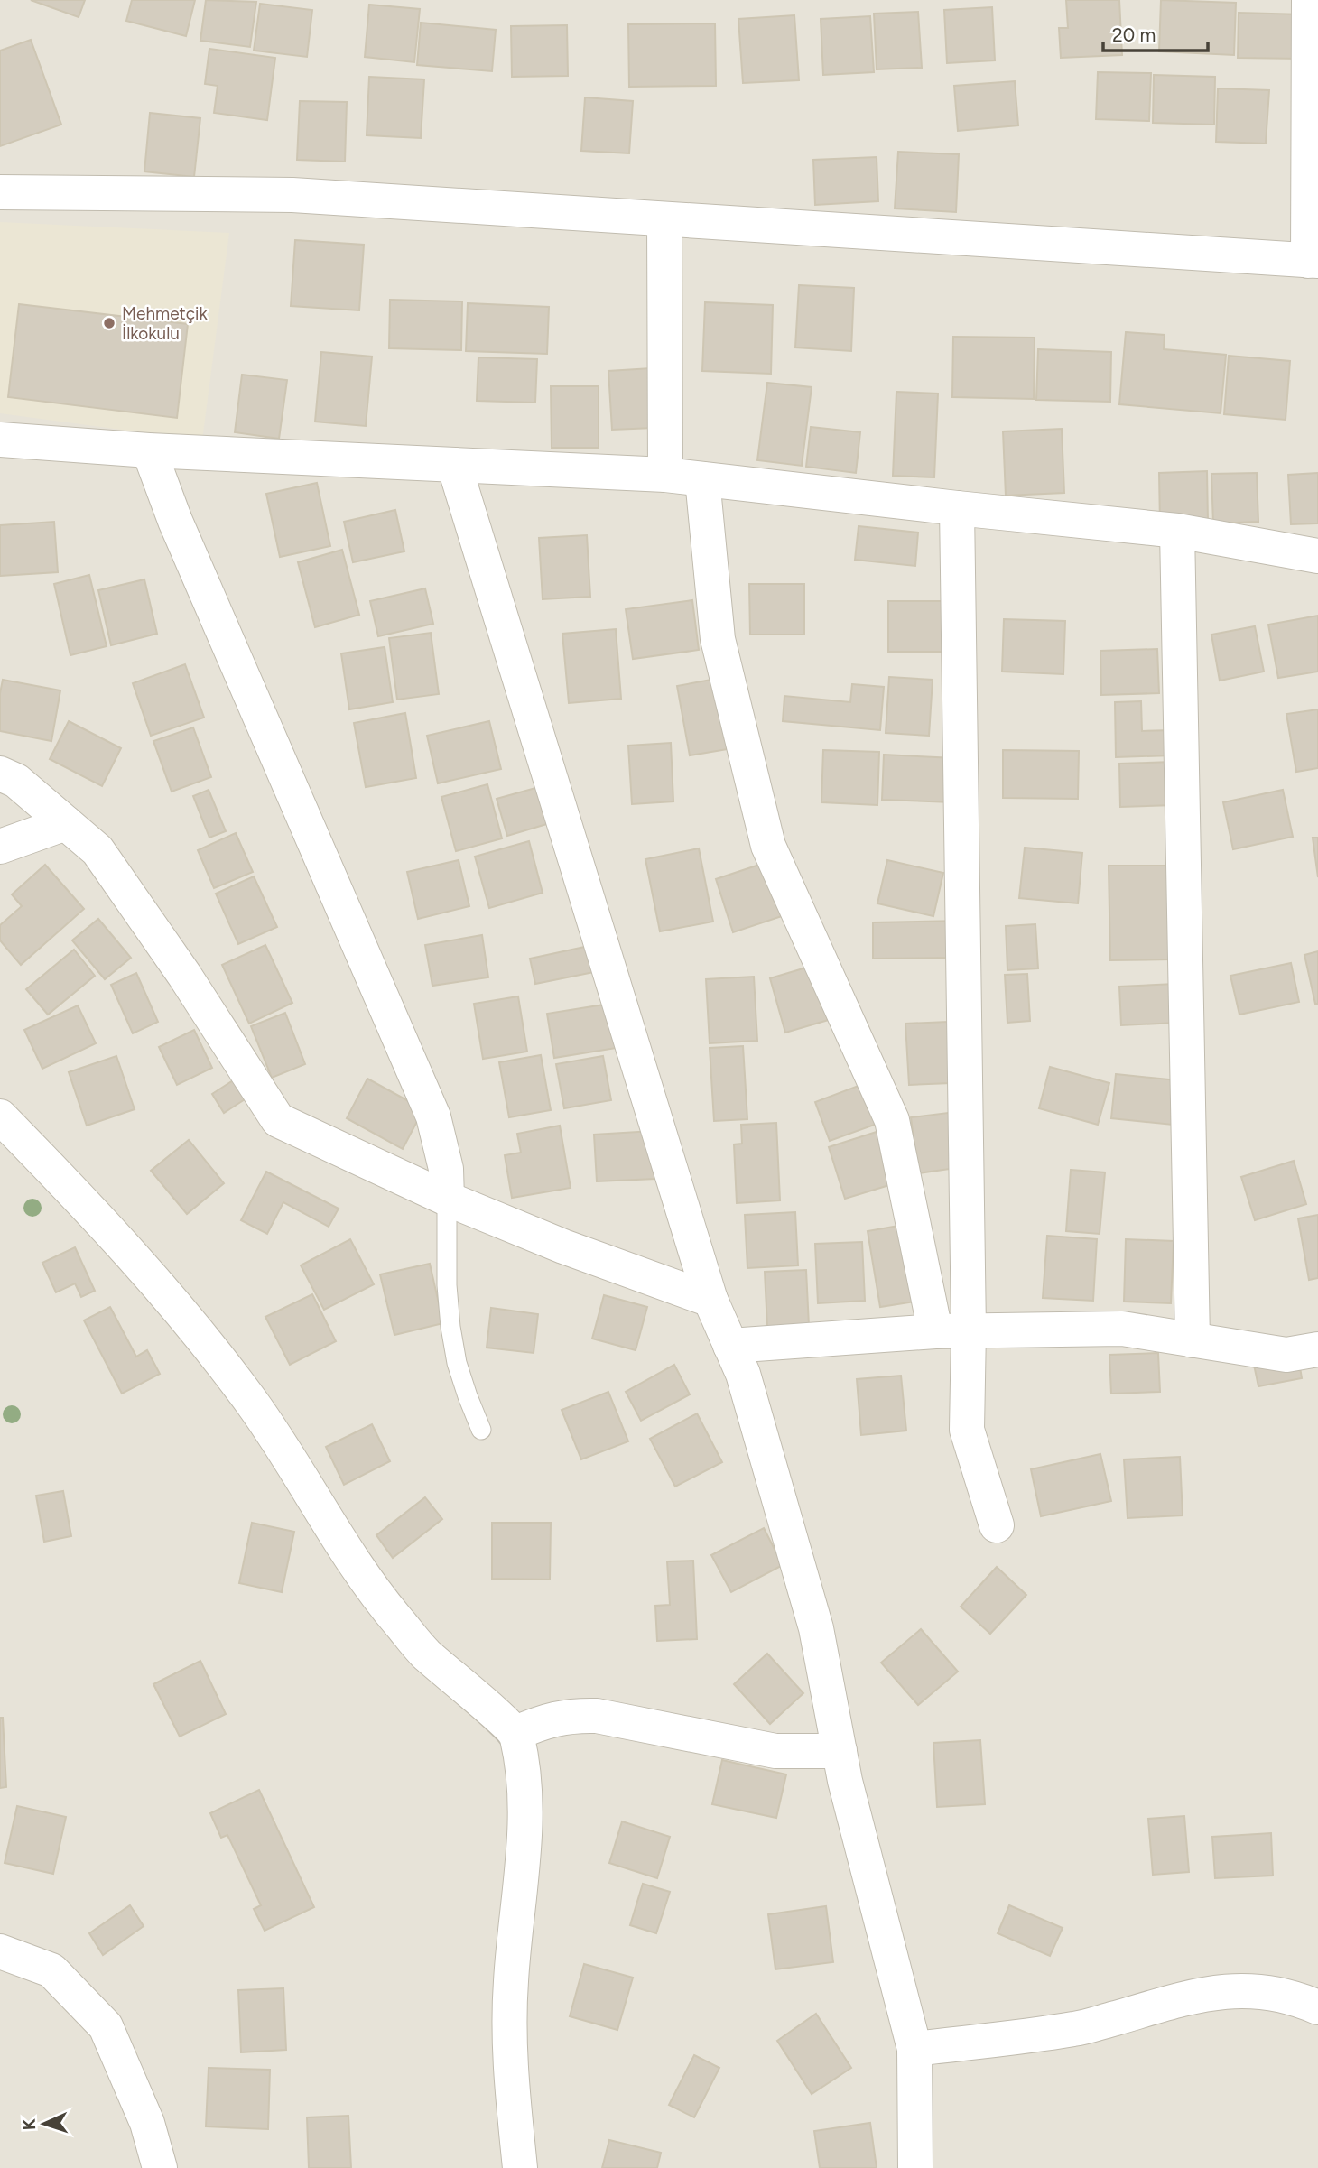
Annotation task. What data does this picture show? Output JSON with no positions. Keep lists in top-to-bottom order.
{
  "places": ["Mehmetçik İlkokulu"],
  "scale_bar": "20 m",
  "north": "left"
}
